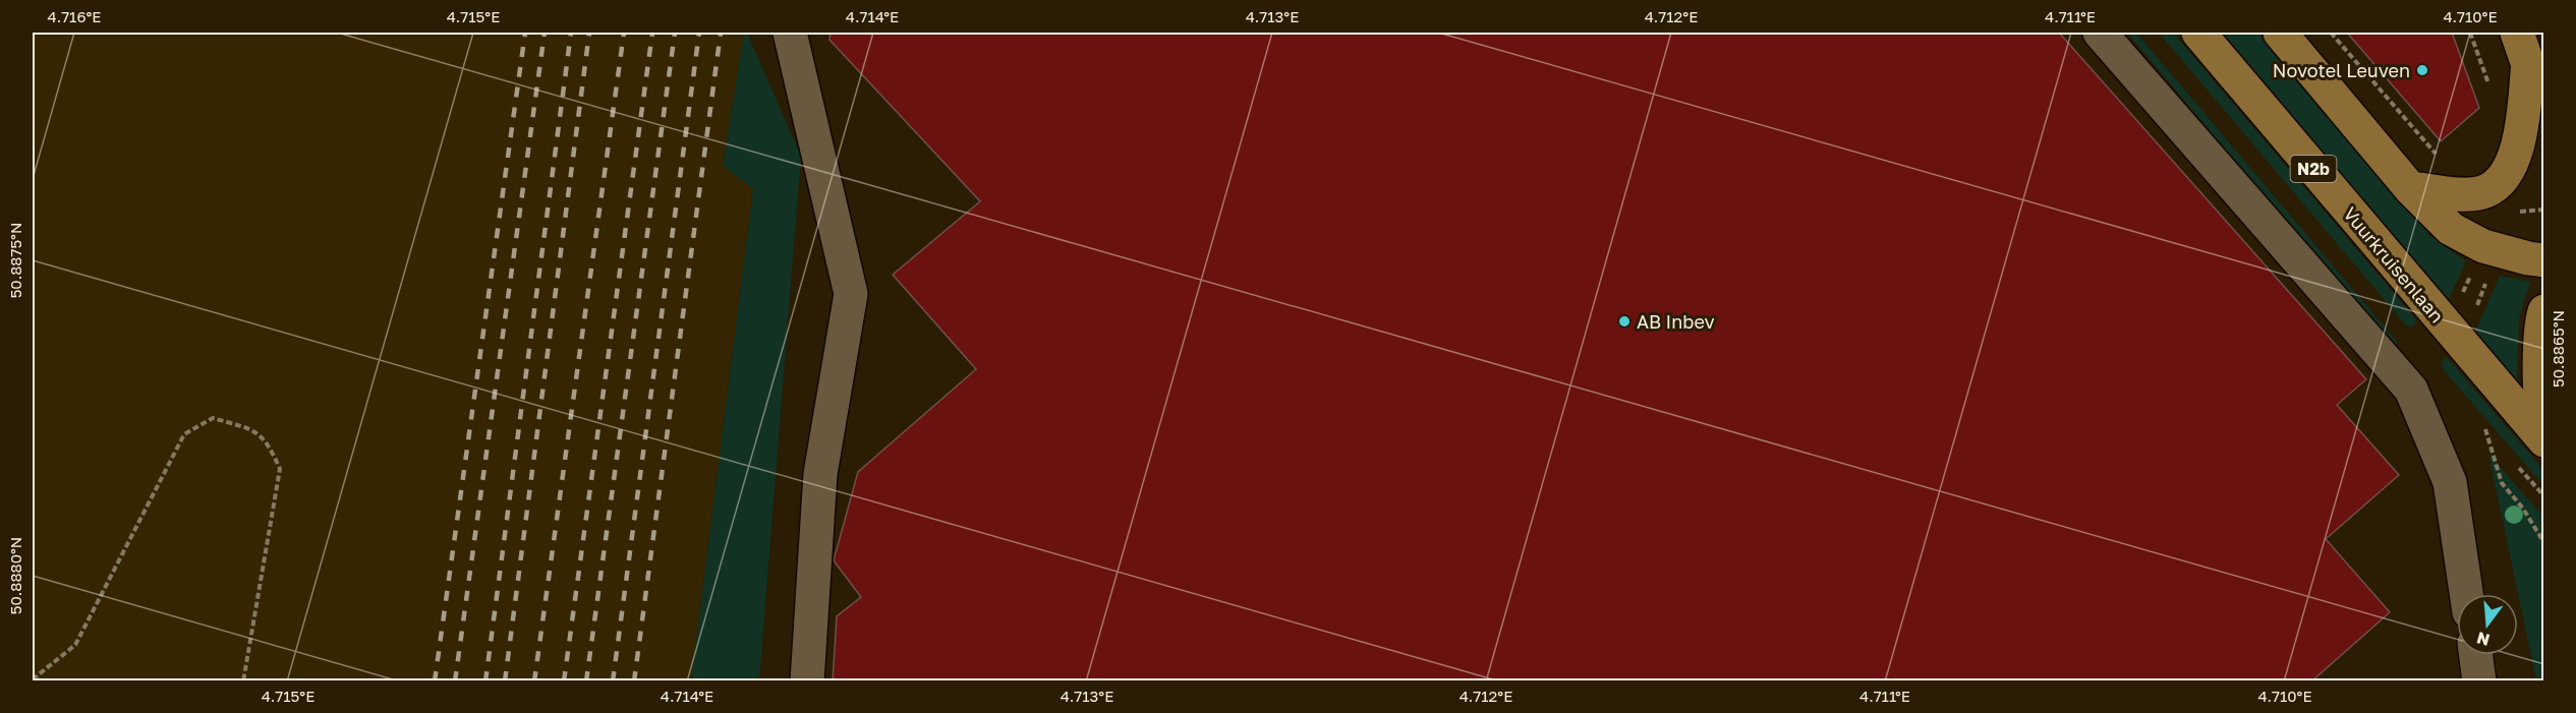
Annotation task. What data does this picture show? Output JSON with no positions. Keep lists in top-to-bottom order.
{
  "streets": {
    "main road": ["N2b", "Vuurkruisenlaan"]
  },
  "places": ["Novotel Leuven", "AB Inbev"],
  "north": "bottom",
  "coordinates": [
    "4.716°E",
    "4.715°E",
    "4.714°E",
    "4.713°E",
    "4.712°E",
    "4.711°E",
    "4.710°E",
    "50.8875°N",
    "50.8865°N",
    "50.8880°N"
  ]
}
